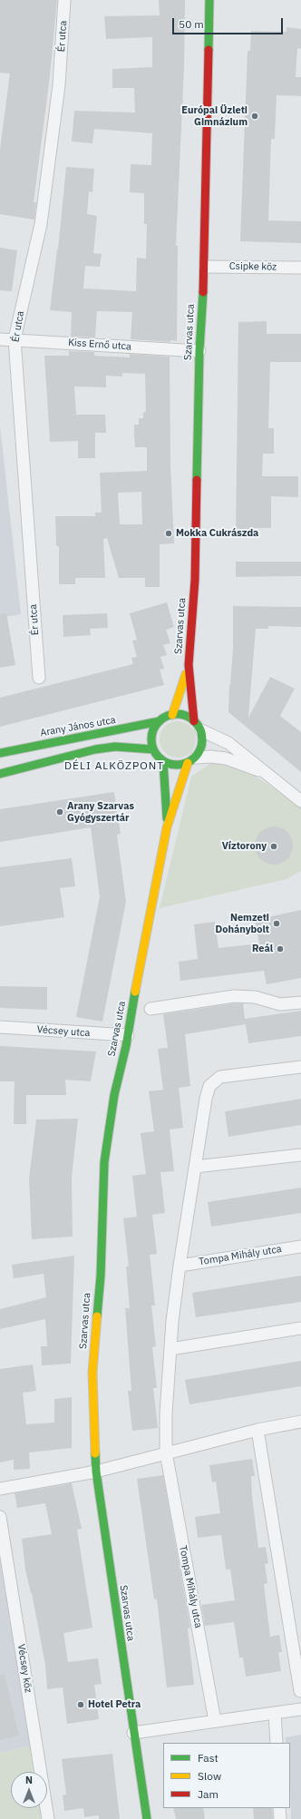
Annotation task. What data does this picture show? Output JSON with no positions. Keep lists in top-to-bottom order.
{
  "streets": {
    "street": [
      "Ér utca",
      "Csipke köz",
      "Szarvas utca",
      "Kiss Ernő utca",
      "Arany János utca",
      "Vécsey utca",
      "Tompa Mihály utca",
      "Vécsey köz"
    ]
  },
  "crossings": [
    ["Ér utca", "Kiss Ernő utca"],
    ["Csipke köz", "Szarvas utca"],
    ["Szarvas utca", "Kiss Ernő utca"],
    ["Szarvas utca", "Arany János utca"],
    ["Szarvas utca", "Vécsey utca"]
  ],
  "districts": ["DÉLI ALKÖZPONT"],
  "places": [
    "Európai Üzleti Gimnázium",
    "Mokka Cukrászda",
    "Arany Szarvas Gyógyszertár",
    "Víztorony",
    "Nemzeti Dohánybolt",
    "Reál",
    "Hotel Petra"
  ],
  "legend": ["Fast", "Slow", "Jam"],
  "scale_bar": "50 m",
  "north": "top"
}
